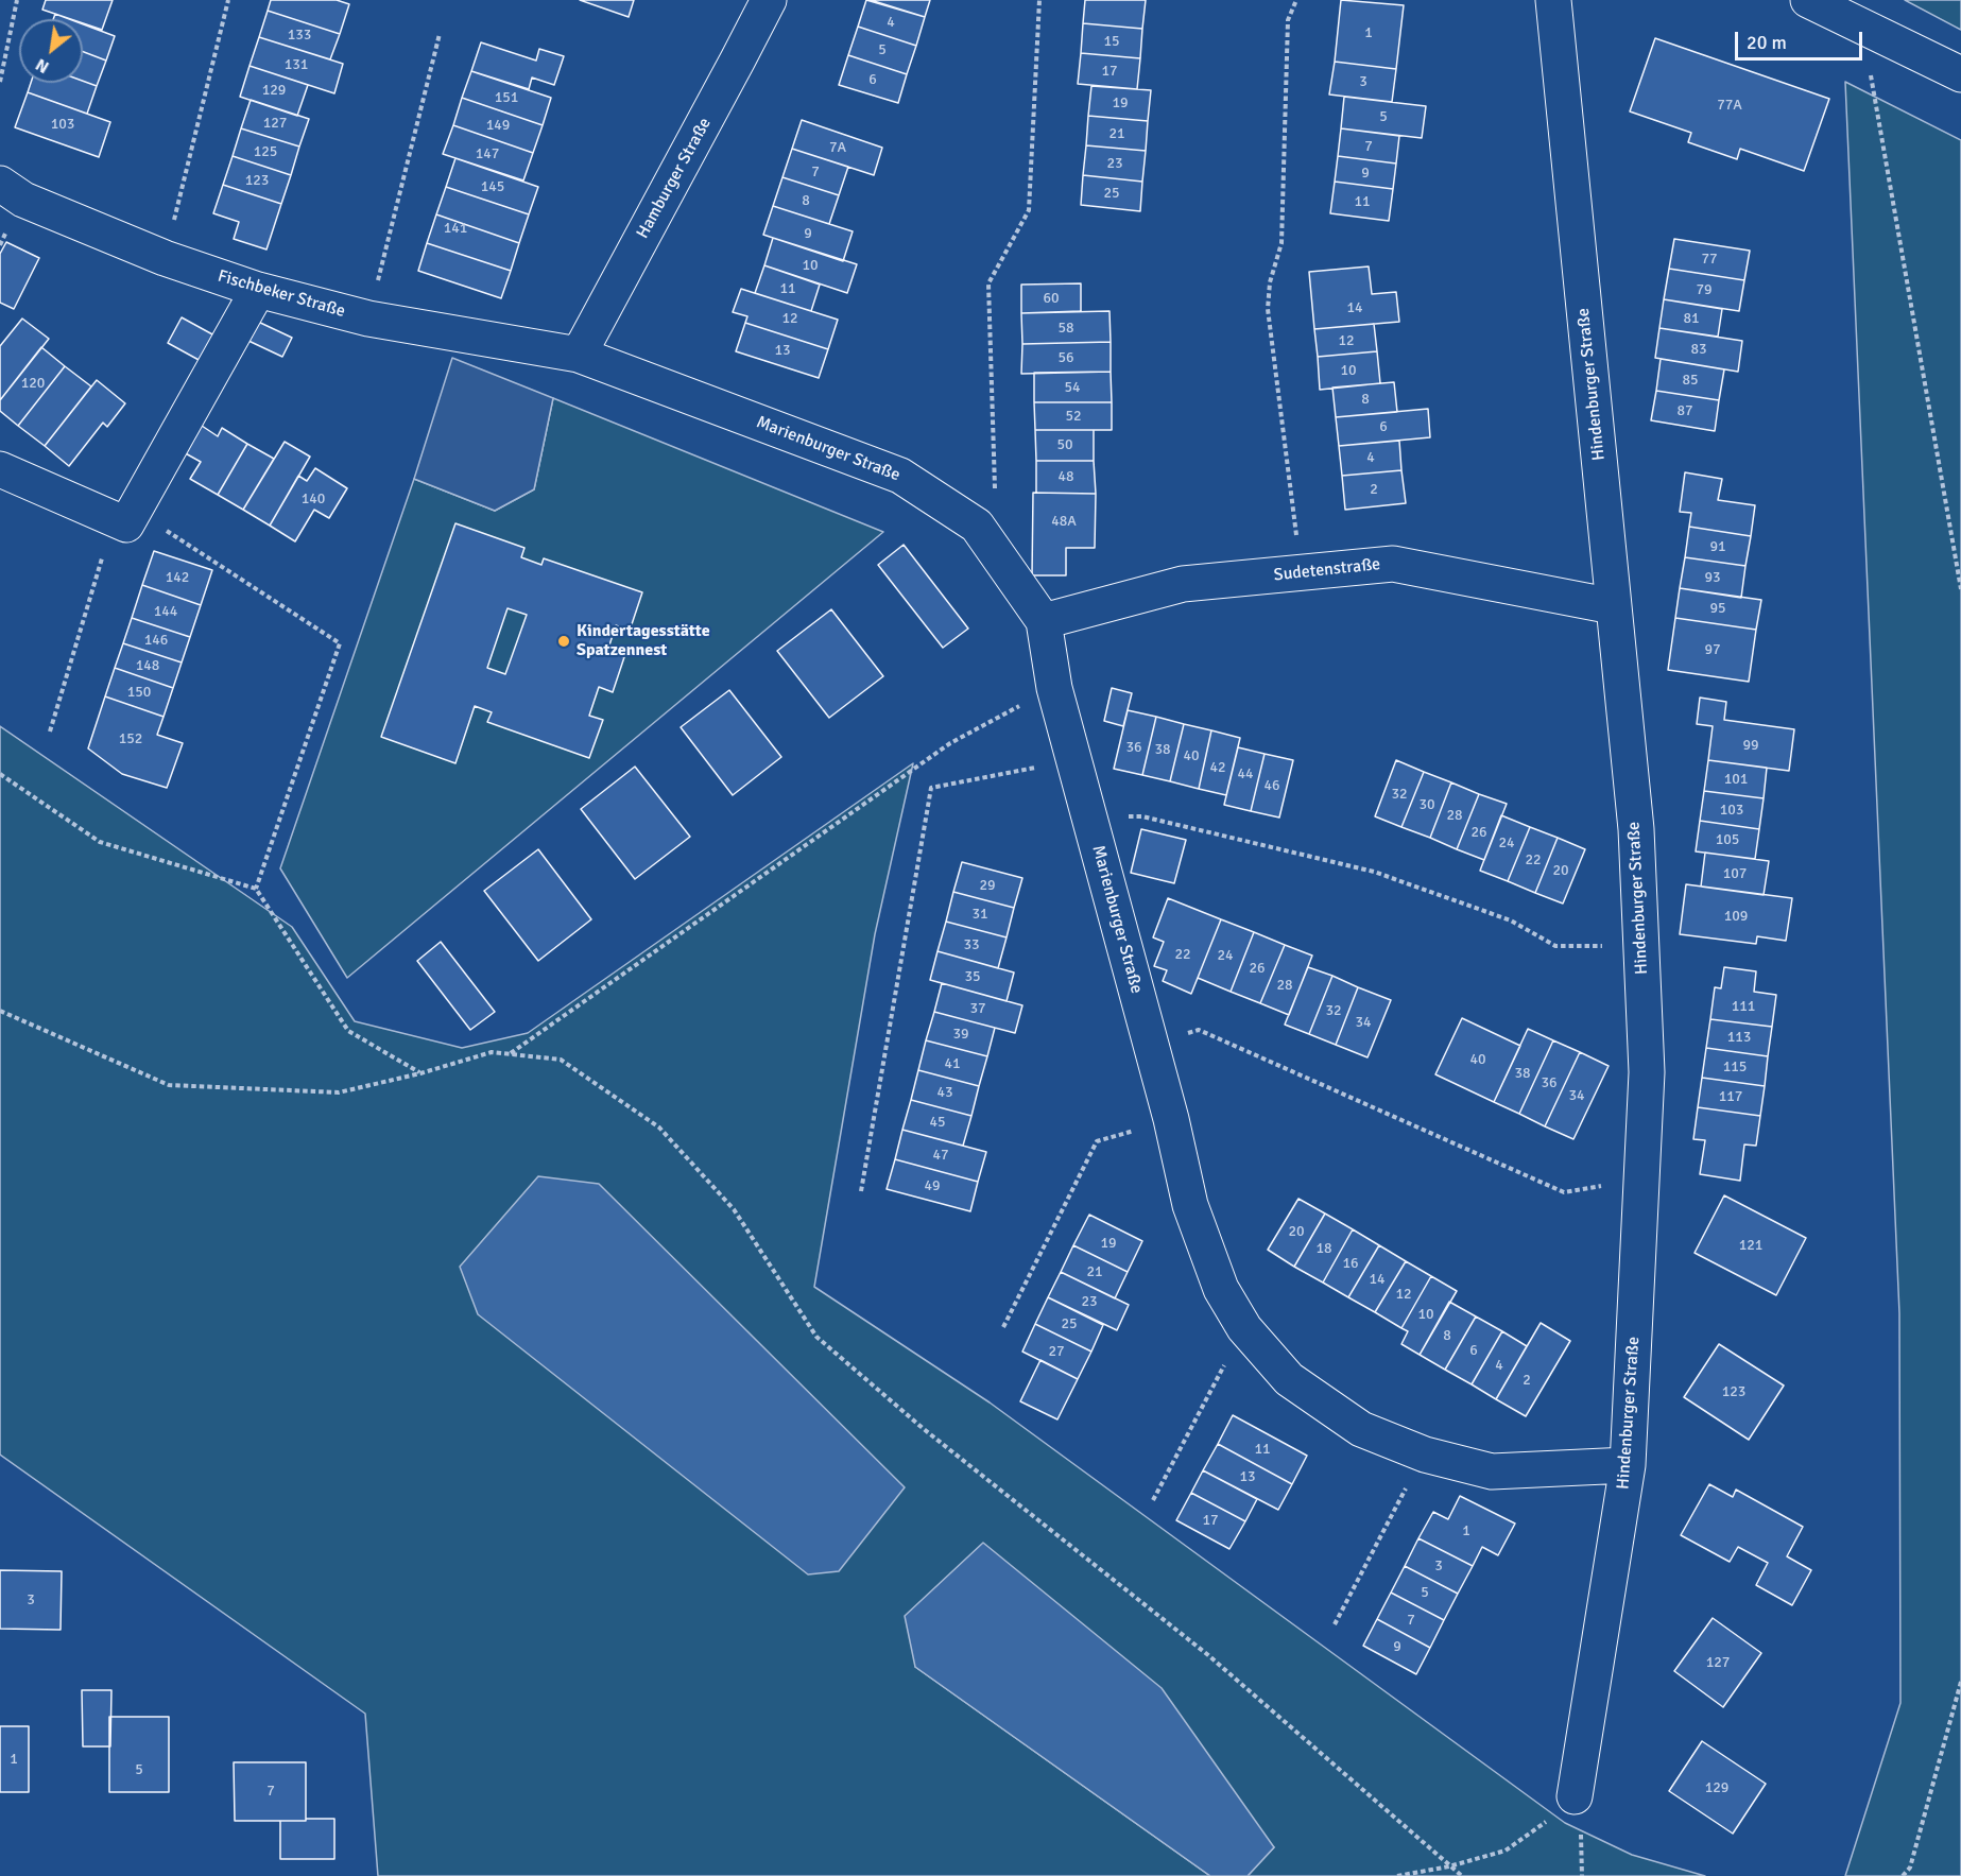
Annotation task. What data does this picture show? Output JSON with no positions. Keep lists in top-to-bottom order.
{
  "streets": {
    "street": [
      "Hamburger Straße",
      "Fischbeker Straße",
      "Hindenburger Straße",
      "Marienburger Straße",
      "Sudetenstraße"
    ]
  },
  "crossings": [
    ["Hamburger Straße", "Fischbeker Straße"],
    ["Hamburger Straße", "Marienburger Straße"],
    ["Fischbeker Straße", "Marienburger Straße"],
    ["Hindenburger Straße", "Marienburger Straße"],
    ["Hindenburger Straße", "Sudetenstraße"],
    ["Marienburger Straße", "Sudetenstraße"]
  ],
  "places": ["Kindertagesstätte Spatzennest"],
  "house_numbers": [
    "4",
    "1",
    "133",
    "15",
    "5",
    "131",
    "17",
    "6",
    "3",
    "129",
    "151",
    "19",
    "77A",
    "5",
    "127",
    "103",
    "149",
    "21",
    "7",
    "7A",
    "125",
    "147",
    "23",
    "7",
    "9",
    "123",
    "145",
    "25",
    "8",
    "11",
    "141",
    "9",
    "77",
    "10",
    "11",
    "79",
    "60",
    "14",
    "12",
    "81",
    "58",
    "12",
    "83",
    "13",
    "56",
    "10",
    "85",
    "120",
    "54",
    "8",
    "87",
    "52",
    "6",
    "50",
    "4",
    "48",
    "2",
    "140",
    "48A",
    "91",
    "142",
    "93",
    "95",
    "144",
    "146",
    "97",
    "148",
    "150",
    "152",
    "99",
    "36",
    "38",
    "40",
    "42",
    "44",
    "101",
    "46",
    "32",
    "30",
    "103",
    "28",
    "26",
    "105",
    "24",
    "22",
    "20",
    "107",
    "29",
    "31",
    "109",
    "33",
    "22",
    "24",
    "26",
    "35",
    "28",
    "111",
    "37",
    "32",
    "34",
    "39",
    "113",
    "40",
    "41",
    "115",
    "38",
    "36",
    "43",
    "34",
    "117",
    "45",
    "47",
    "49",
    "20",
    "19",
    "121",
    "18",
    "16",
    "21",
    "14",
    "12",
    "23",
    "10",
    "25",
    "8",
    "6",
    "27",
    "4",
    "2",
    "123",
    "11",
    "13",
    "17",
    "1",
    "3",
    "5",
    "3",
    "7",
    "9",
    "127",
    "1",
    "5",
    "129",
    "7"
  ],
  "scale_bar": "20 m",
  "north": "bottom left"
}
